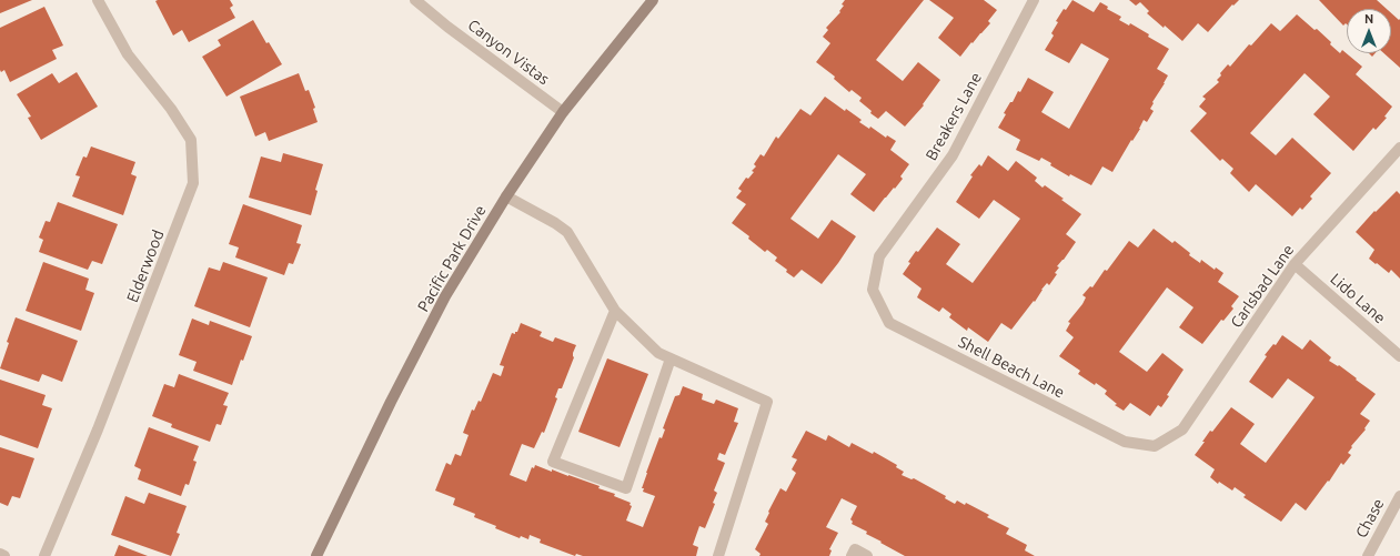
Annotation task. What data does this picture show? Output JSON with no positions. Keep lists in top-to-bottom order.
{
  "streets": {
    "main road": ["Pacific Park Drive"],
    "street": [
      "Canyon Vistas",
      "Breakers Lane",
      "Elderwood",
      "Carlsbad Lane",
      "Lido Lane",
      "Shell Beach Lane",
      "Chase"
    ]
  },
  "crossings": [
    ["Canyon Vistas", "Pacific Park Drive"],
    ["Breakers Lane", "Shell Beach Lane"],
    ["Carlsbad Lane", "Lido Lane"],
    ["Carlsbad Lane", "Shell Beach Lane"]
  ],
  "north": "top"
}
